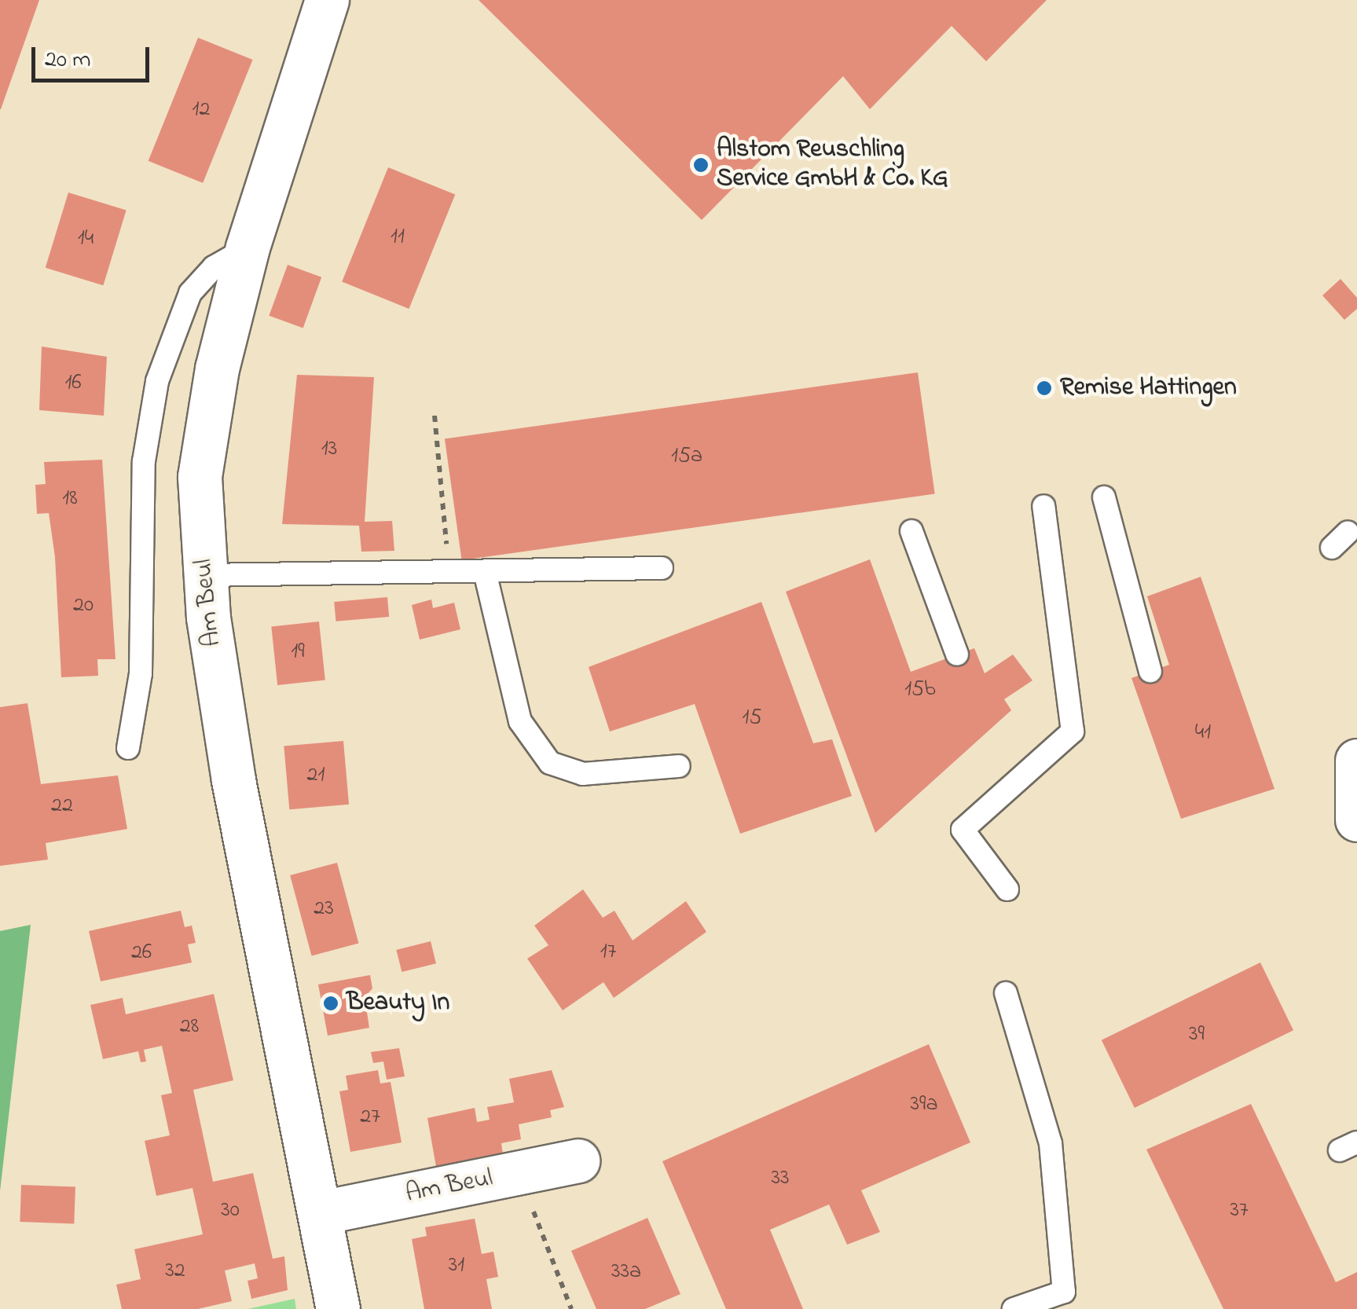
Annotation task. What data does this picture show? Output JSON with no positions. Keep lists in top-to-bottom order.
{
  "streets": {
    "street": ["Am Beul"]
  },
  "places": ["Alstom Reuschling Service GmbH & Co. KG", "Remise Hattingen", "Beauty In"],
  "house_numbers": [
    "12",
    "11",
    "14",
    "16",
    "13",
    "15a",
    "18",
    "20",
    "19",
    "15b",
    "15",
    "41",
    "21",
    "22",
    "23",
    "17",
    "26",
    "28",
    "39",
    "39a",
    "27",
    "33",
    "30",
    "37",
    "31",
    "32",
    "33a"
  ],
  "scale_bar": "20 m"
}
